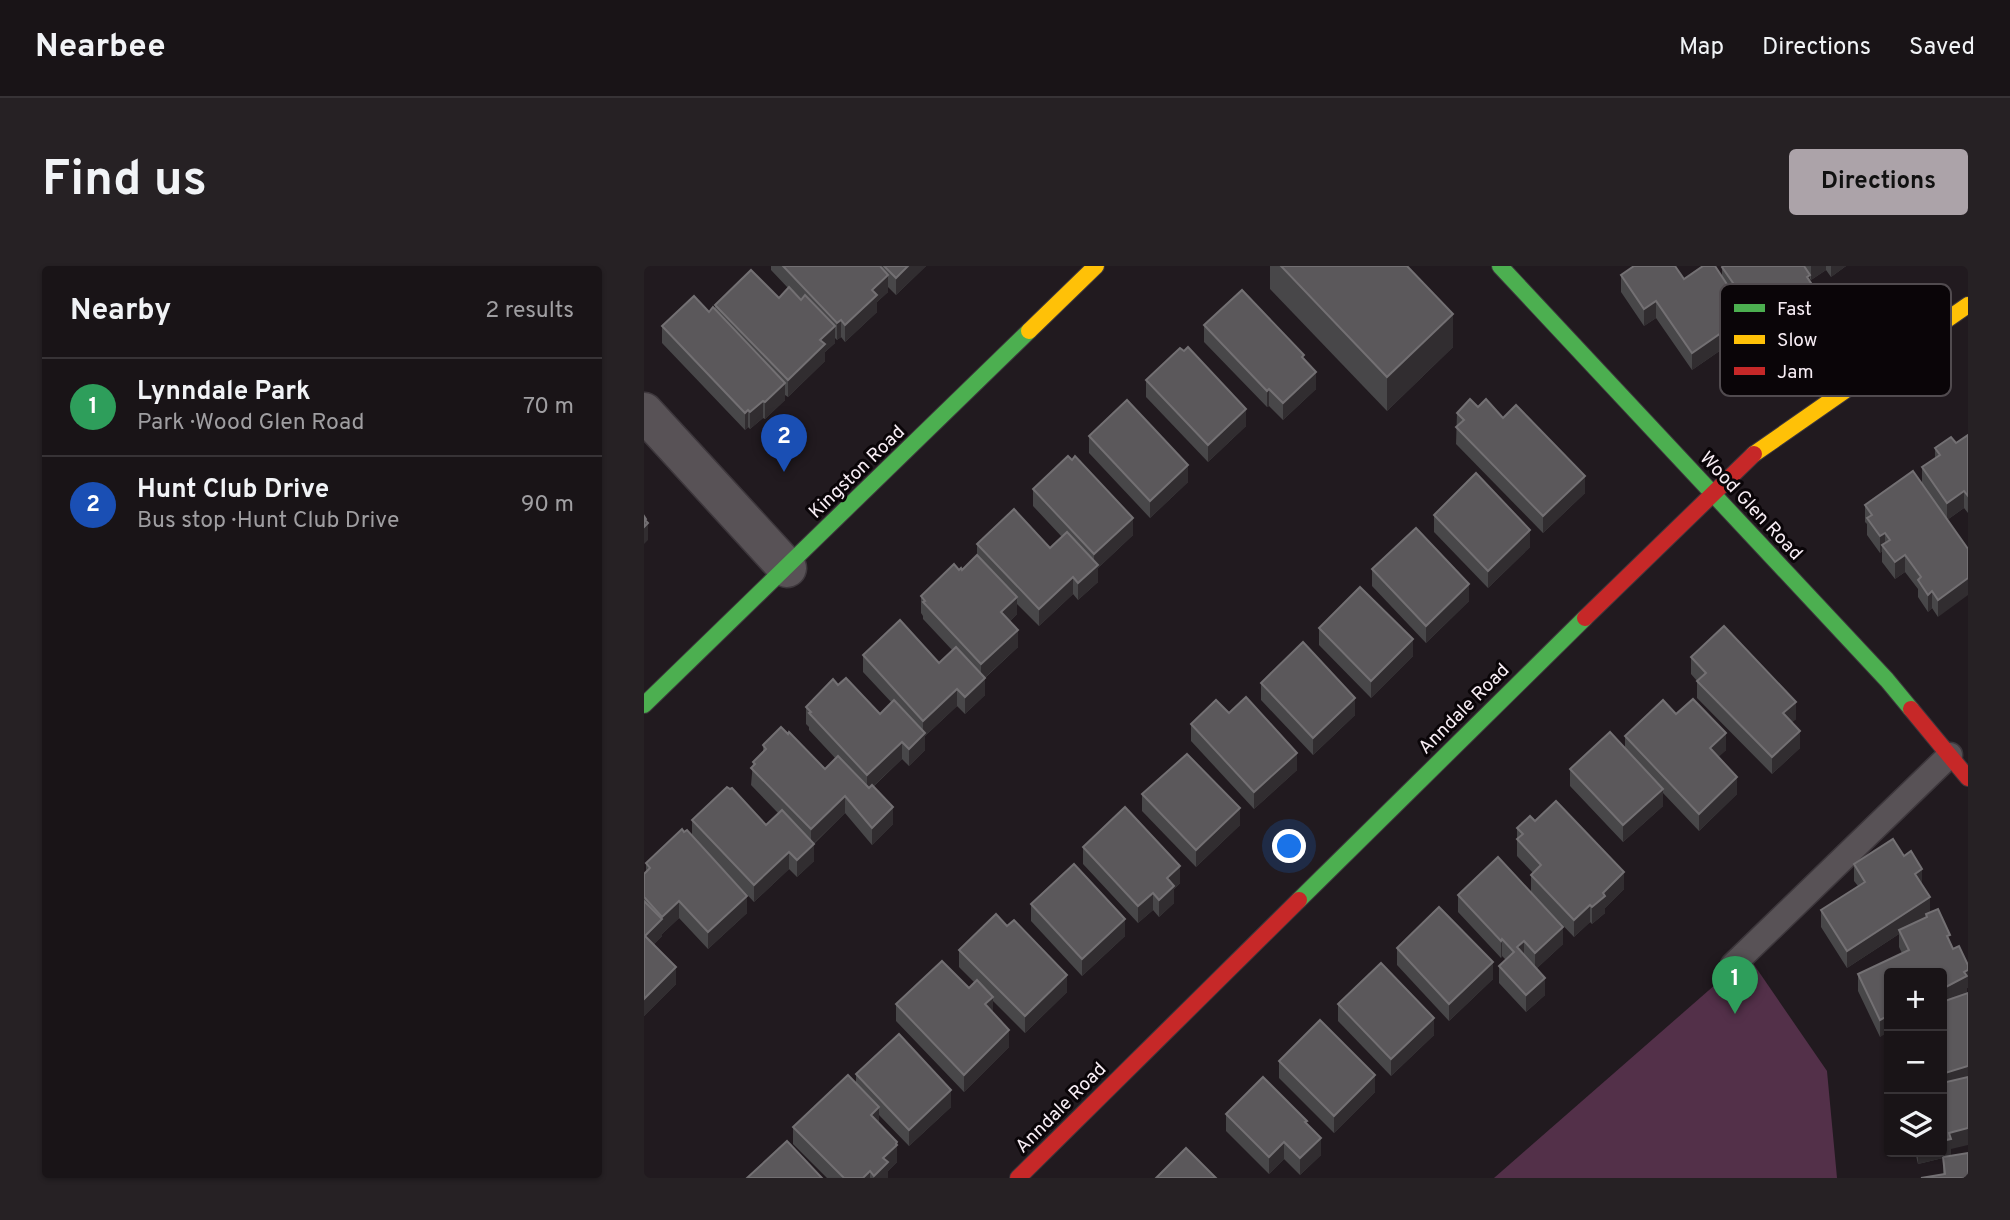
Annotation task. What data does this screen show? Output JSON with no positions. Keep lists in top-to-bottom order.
{
  "streets": {
    "street": ["Kingston Road", "Wood Glen Road", "Anndale Road"]
  },
  "crossings": [
    ["Wood Glen Road", "Anndale Road"]
  ],
  "legend": ["Fast", "Slow", "Jam"],
  "page": {
    "header": "Nearbee",
    "nav": ["Map", "Directions", "Saved"],
    "buttons": "Directions",
    "title": "Find us",
    "heading": ["Nearby", "2 results"],
    "list": [
      {
        "mark": "1",
        "name": "Lynndale Park",
        "note": "Park · Wood Glen Road",
        "value": "70 m"
      },
      {
        "mark": "2",
        "name": "Hunt Club Drive",
        "note": "Bus stop · Hunt Club Drive",
        "value": "90 m"
      }
    ],
    "pins": ["2", "1"],
    "map_buttons": ["+", "−"]
  }
}
